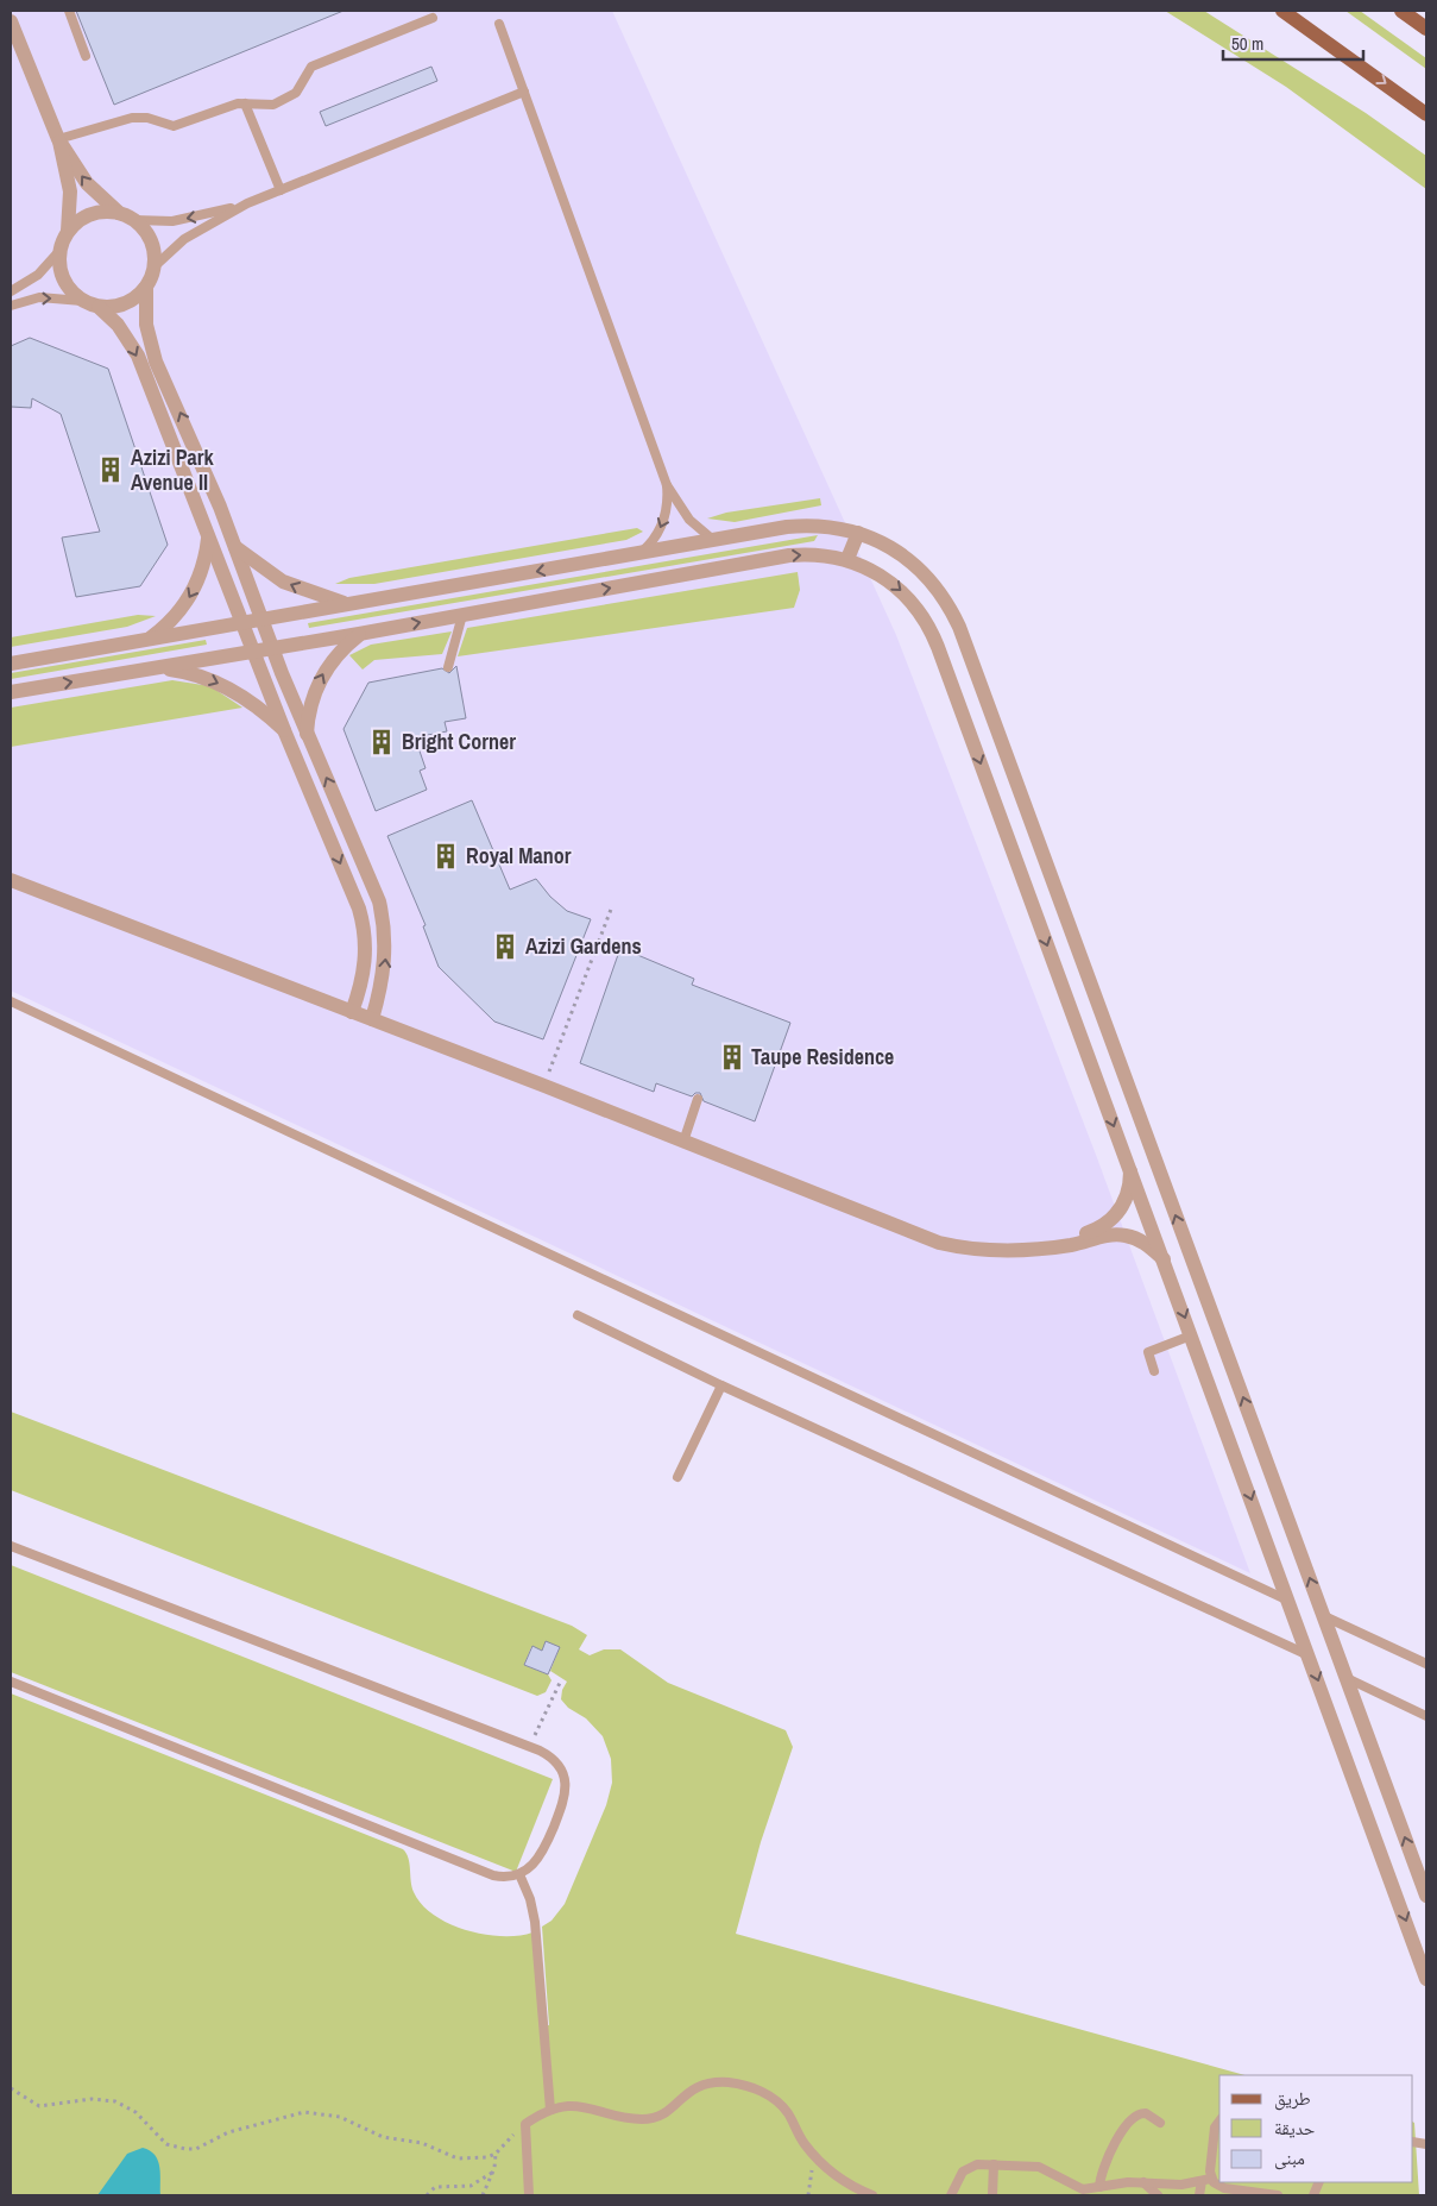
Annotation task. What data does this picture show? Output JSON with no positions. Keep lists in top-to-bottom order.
{
  "places": {
    "building": [
      "Azizi Park Avenue II",
      "Bright Corner",
      "Royal Manor",
      "Azizi Gardens",
      "Taupe Residence"
    ]
  },
  "legend": ["طريق", "حديقة", "مبنى"],
  "scale_bar": "50 m"
}
